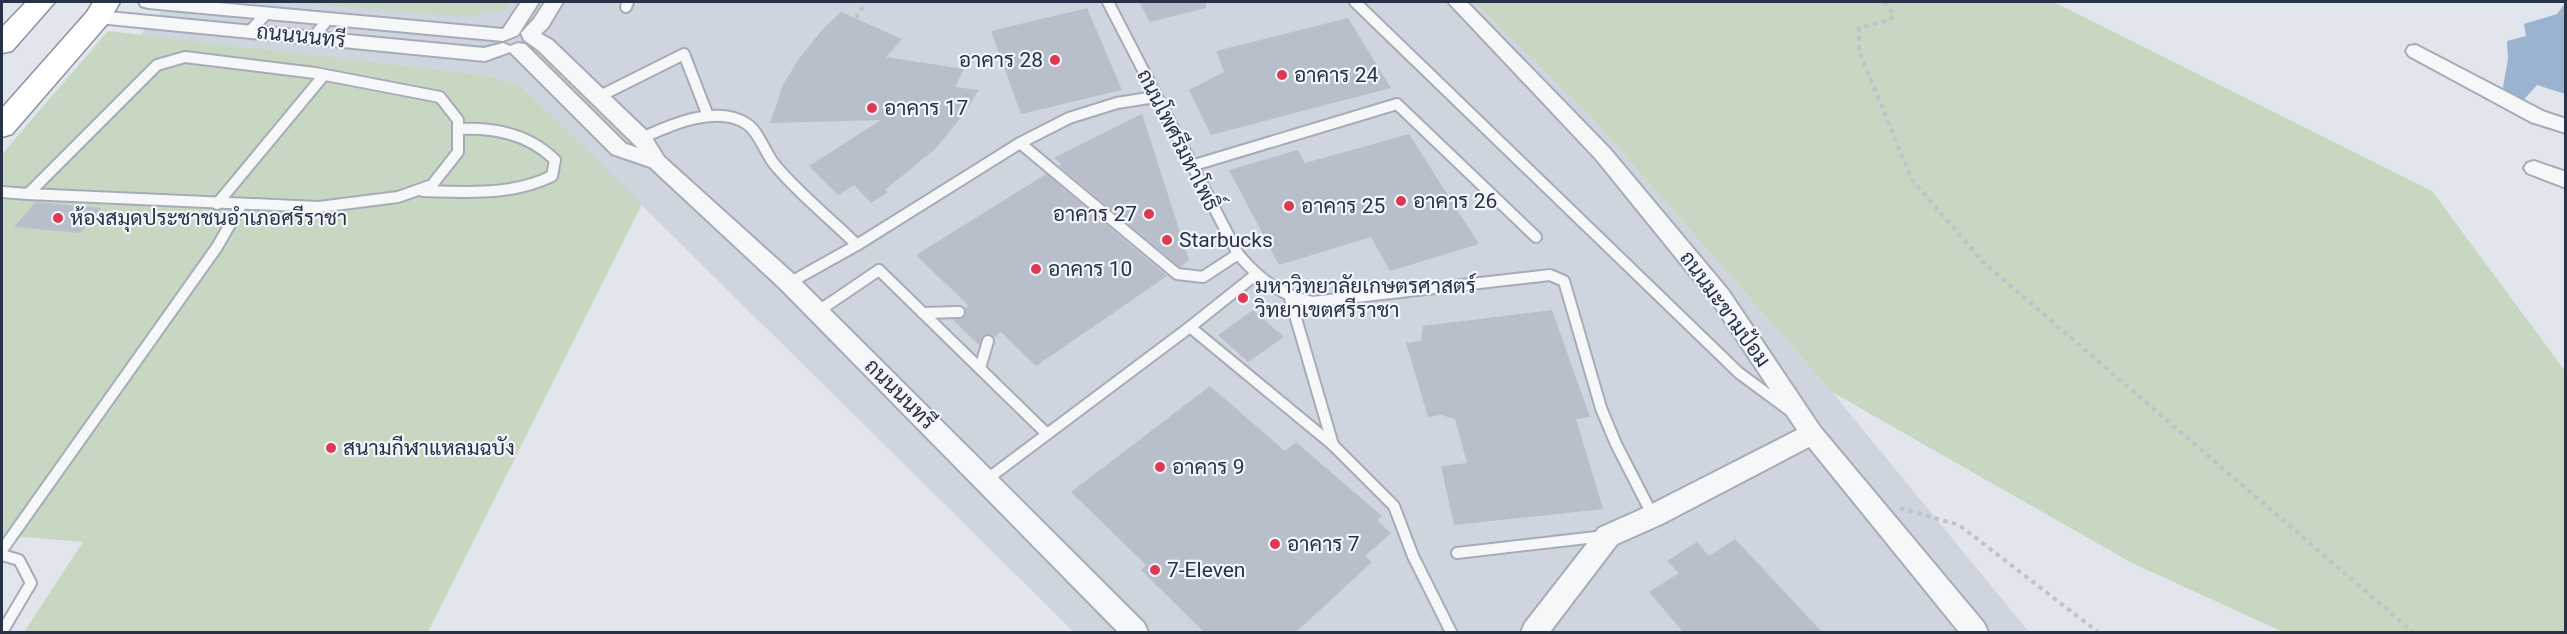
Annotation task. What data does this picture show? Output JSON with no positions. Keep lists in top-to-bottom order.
{
  "streets": {
    "street": ["ถนนนนทรี", "ถนนมะขามป้อม"],
    "lane": ["ถนนโพศรีมหาโพธิ์"]
  },
  "places": [
    "อาคาร 28",
    "อาคาร 24",
    "อาคาร 17",
    "อาคาร 26",
    "อาคาร 25",
    "อาคาร 27",
    "ห้องสมุดประชาชนอำเภอศรีราชา",
    "Starbucks",
    "อาคาร 10",
    "มหาวิทยาลัยเกษตรศาสตร์ วิทยาเขตศรีราชา",
    "สนามกีฬาแหลมฉบัง",
    "อาคาร 9",
    "อาคาร 7",
    "7-Eleven"
  ]
}
